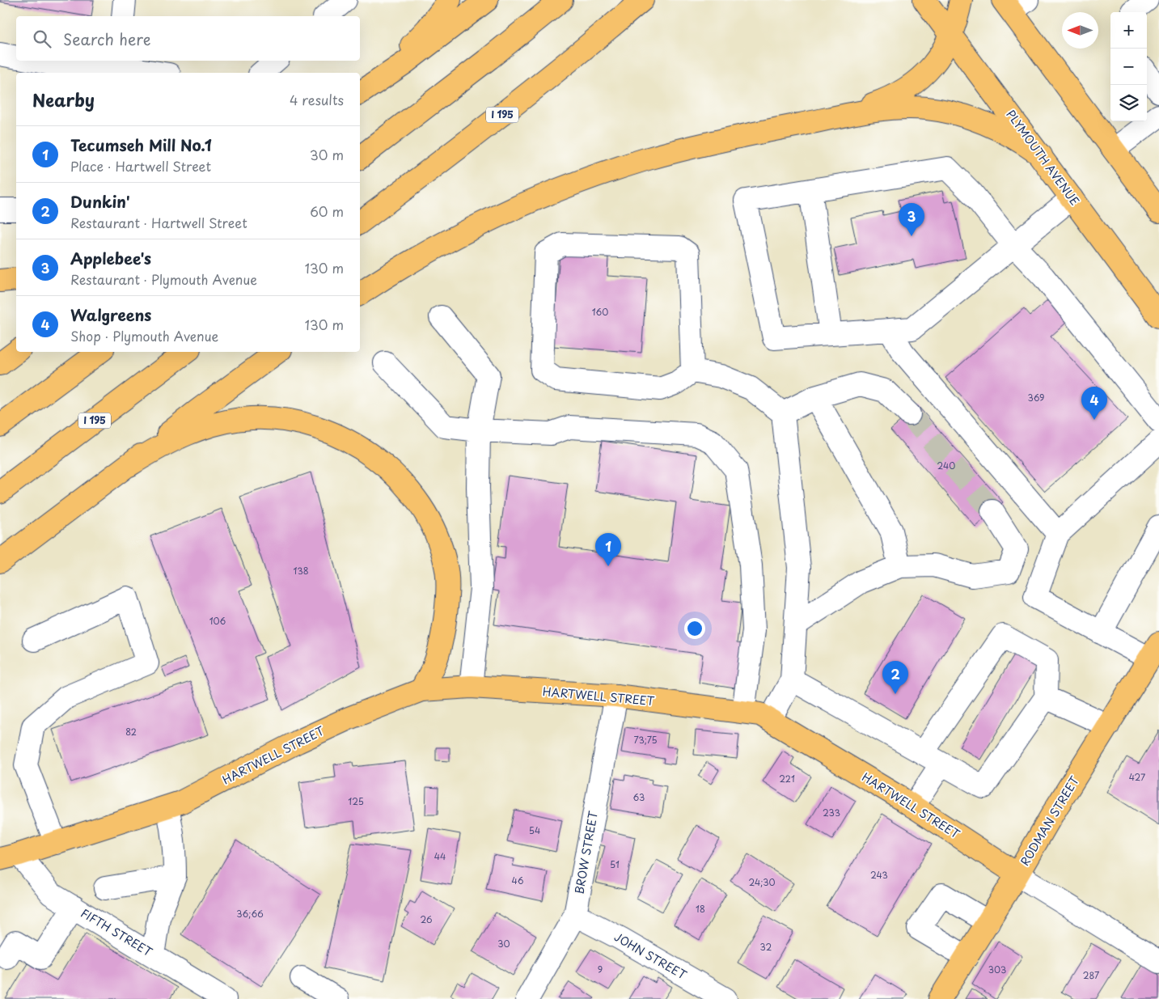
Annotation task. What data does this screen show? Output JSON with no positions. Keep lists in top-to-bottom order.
{
  "streets": {
    "main road": [
      "I 195",
      "PLYMOUTH AVENUE",
      "HARTWELL STREET",
      "RODMAN STREET"
    ],
    "street": ["BROW STREET", "FIFTH STREET", "JOHN STREET"]
  },
  "crossings": [
    ["HARTWELL STREET", "RODMAN STREET"],
    ["HARTWELL STREET", "BROW STREET"],
    ["HARTWELL STREET", "FIFTH STREET"],
    ["BROW STREET", "JOHN STREET"]
  ],
  "house_numbers": [
    "160",
    "369",
    "240",
    "138",
    "106",
    "82",
    "73;75",
    "427",
    "221",
    "63",
    "125",
    "233",
    "54",
    "44",
    "51",
    "243",
    "46",
    "24;30",
    "18",
    "36;66",
    "26",
    "30",
    "32",
    "9",
    "303",
    "287"
  ],
  "north": "left",
  "page": {
    "map_buttons": ["+", "−"],
    "search": "Search here",
    "heading": ["Nearby", "4 results"],
    "list": [
      {
        "mark": "1",
        "name": "Tecumseh Mill No.1",
        "note": "Place · Hartwell Street",
        "value": "30 m"
      },
      {
        "mark": "2",
        "name": "Dunkin'",
        "note": "Restaurant · Hartwell Street",
        "value": "60 m"
      },
      {
        "mark": "3",
        "name": "Applebee's",
        "note": "Restaurant · Plymouth Avenue",
        "value": "130 m"
      },
      {
        "mark": "4",
        "name": "Walgreens",
        "note": "Shop · Plymouth Avenue",
        "value": "130 m"
      }
    ],
    "pins": [
      "3",
      "4",
      "1",
      "2"
    ]
  }
}
